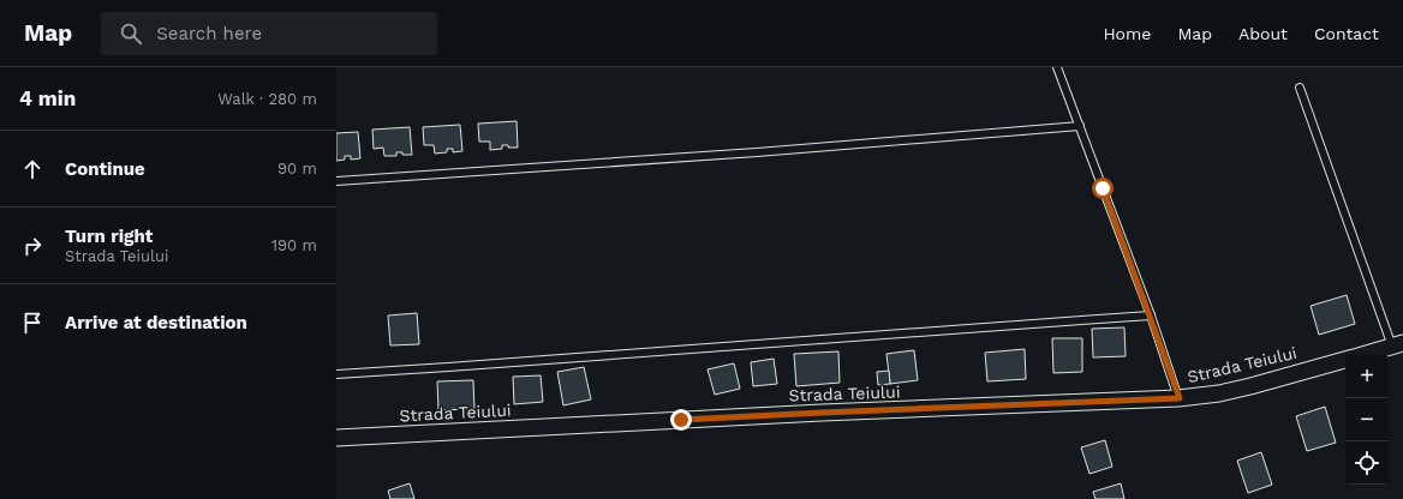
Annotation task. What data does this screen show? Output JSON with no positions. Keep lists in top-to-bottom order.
{
  "streets": {
    "street": ["Strada Teiului"]
  },
  "page": {
    "header": "Map",
    "search": "Search here",
    "nav": [
      "Home",
      "Map",
      "About",
      "Contact"
    ],
    "heading": ["4 min", "Walk · 280 m"],
    "list": [
      ["Continue", "90 m"],
      ["Turn right", "Strada Teiului", "190 m"],
      "Arrive at destination"
    ],
    "map_buttons": ["+", "−"]
  }
}
